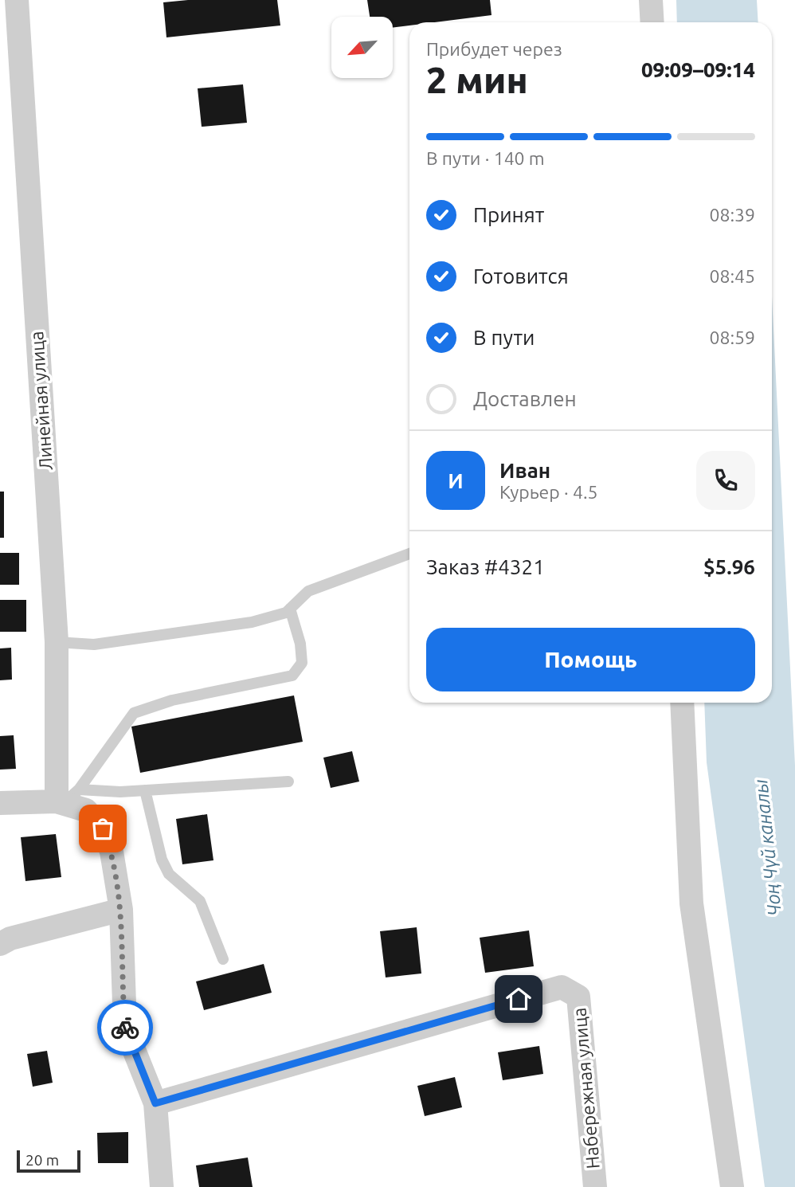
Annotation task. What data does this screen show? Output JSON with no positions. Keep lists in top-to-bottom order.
{
  "streets": {
    "street": ["Линейная улица", "Набережная улица"]
  },
  "water": ["Чоң Чүй каналы"],
  "scale_bar": "20 m",
  "north": "bottom left",
  "page": {
    "heading": ["2 мин", "Прибудет через", "09:09–09:14"],
    "panel": [
      "Иван",
      "Курьер · 4.5",
      "Заказ #4321",
      "$5.96"
    ],
    "bar": "В пути · 140 m",
    "list": [
      ["Принят", "08:39"],
      ["Готовится", "08:45"],
      ["В пути", "08:59"],
      "Доставлен"
    ],
    "round": "И",
    "buttons": "Помощь",
    "scale": "20 m"
  }
}
